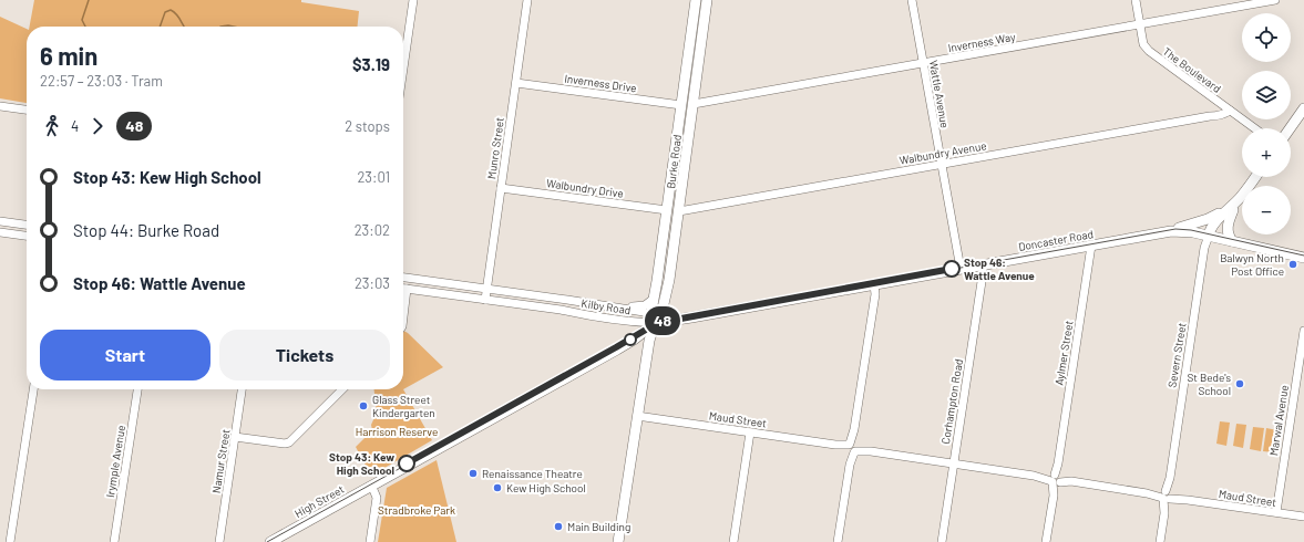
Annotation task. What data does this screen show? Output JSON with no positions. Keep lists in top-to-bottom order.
{
  "streets": {
    "main road": ["Burke Road", "Doncaster Road", "High Street"],
    "street": [
      "Inverness Way",
      "The Boulevard",
      "Inverness Drive",
      "Wattle Avenue",
      "Munro Street",
      "Walbundry Avenue",
      "Walbundry Drive",
      "Kilby Road",
      "Aylmer Street",
      "Severn Street",
      "Corhampton Road",
      "Maud Street",
      "Marwal Avenue",
      "Irymple Avenue",
      "Namur Street"
    ]
  },
  "crossings": [
    ["Inverness Way", "The Boulevard"],
    ["Inverness Way", "Wattle Avenue"],
    ["Inverness Way", "Burke Road"],
    ["The Boulevard", "Walbundry Avenue"],
    ["Inverness Drive", "Munro Street"],
    ["Inverness Drive", "Burke Road"],
    ["Wattle Avenue", "Walbundry Avenue"],
    ["Wattle Avenue", "Doncaster Road"],
    ["Munro Street", "Walbundry Drive"],
    ["Munro Street", "Kilby Road"],
    ["Walbundry Avenue", "Burke Road"],
    ["Burke Road", "Walbundry Drive"],
    ["Burke Road", "Doncaster Road"],
    ["Burke Road", "Kilby Road"],
    ["Burke Road", "Maud Street"],
    ["Burke Road", "High Street"],
    ["Doncaster Road", "Kilby Road"],
    ["Doncaster Road", "Aylmer Street"],
    ["Doncaster Road", "Severn Street"],
    ["Doncaster Road", "Corhampton Road"],
    ["Doncaster Road", "High Street"],
    ["Kilby Road", "High Street"],
    ["Aylmer Street", "Maud Street"],
    ["Severn Street", "Maud Street"],
    ["Corhampton Road", "Maud Street"],
    ["Maud Street", "Marwal Avenue"]
  ],
  "parks": ["Harrison Reserve", "Stradbroke Park"],
  "places": [
    "Balwyn North Post Office",
    "Stop 46: Wattle Avenue",
    "St Bede's School",
    "Glass Street Kindergarten",
    "Stop 43: Kew High School",
    "Renaissance Theatre",
    "Kew High School",
    "Main Building"
  ],
  "lines": ["tram line 48"],
  "page": {
    "on_map": "48",
    "map_buttons": ["+", "−"],
    "heading": ["6 min", "22:57 – 23:03 · Tram", "$3.19"],
    "legs": ["4", "48", "2 stops"],
    "list": [
      {
        "name": "Stop 43: Kew High School",
        "value": "23:01"
      },
      {
        "name": "Stop 44: Burke Road",
        "value": "23:02"
      },
      {
        "name": "Stop 46: Wattle Avenue",
        "value": "23:03"
      }
    ],
    "buttons": ["Start", "Tickets"]
  }
}
